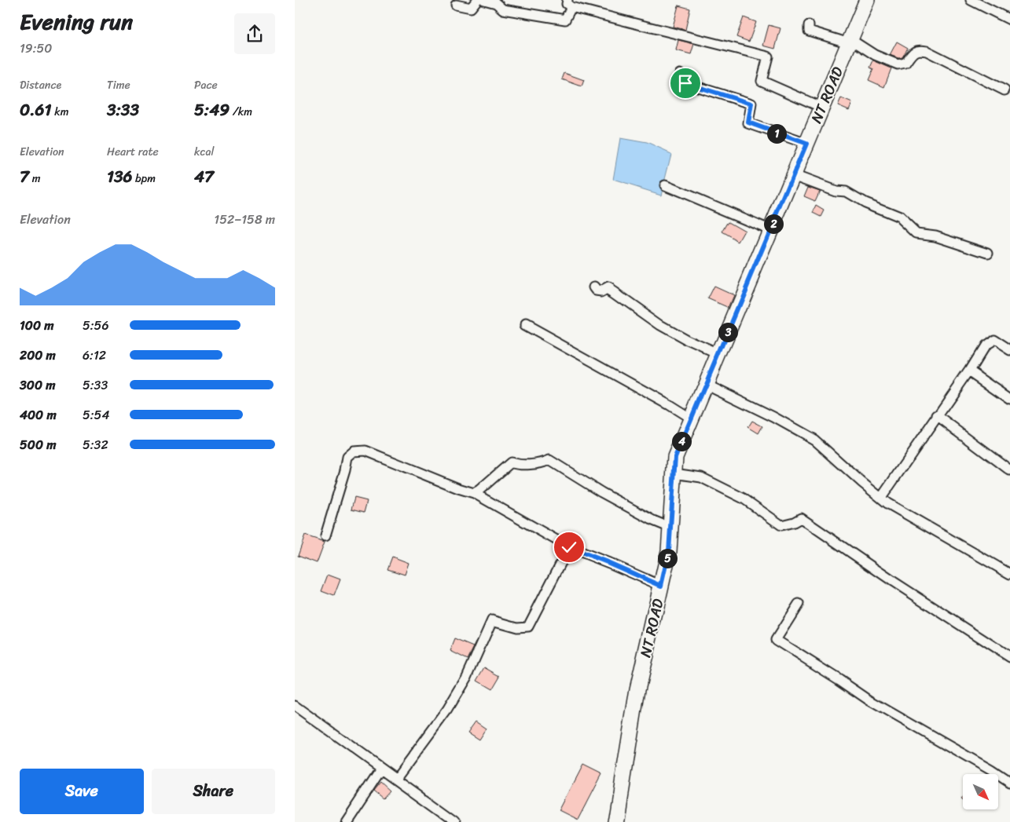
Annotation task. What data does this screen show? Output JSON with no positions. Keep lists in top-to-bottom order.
{
  "streets": {
    "main road": ["NT ROAD"]
  },
  "north": "bottom right",
  "page": {
    "heading": ["Evening run", "19:50"],
    "stats": [
      ["Distance", "0.61 km"],
      ["Time", "3:33"],
      ["Pace", "5:49 /km"],
      ["Elevation", "7 m"],
      ["Heart rate", "136 bpm"],
      ["kcal", "47"]
    ],
    "pins": [
      "1",
      "2",
      "3",
      "4",
      "5"
    ],
    "chart": ["Elevation", "152–158 m"],
    "list": [
      {
        "name": "100 m",
        "note": "5:56"
      },
      {
        "name": "200 m",
        "note": "6:12"
      },
      {
        "name": "300 m",
        "note": "5:33"
      },
      {
        "name": "400 m",
        "note": "5:54"
      },
      {
        "name": "500 m",
        "note": "5:32"
      }
    ],
    "buttons": ["Save", "Share"]
  }
}
